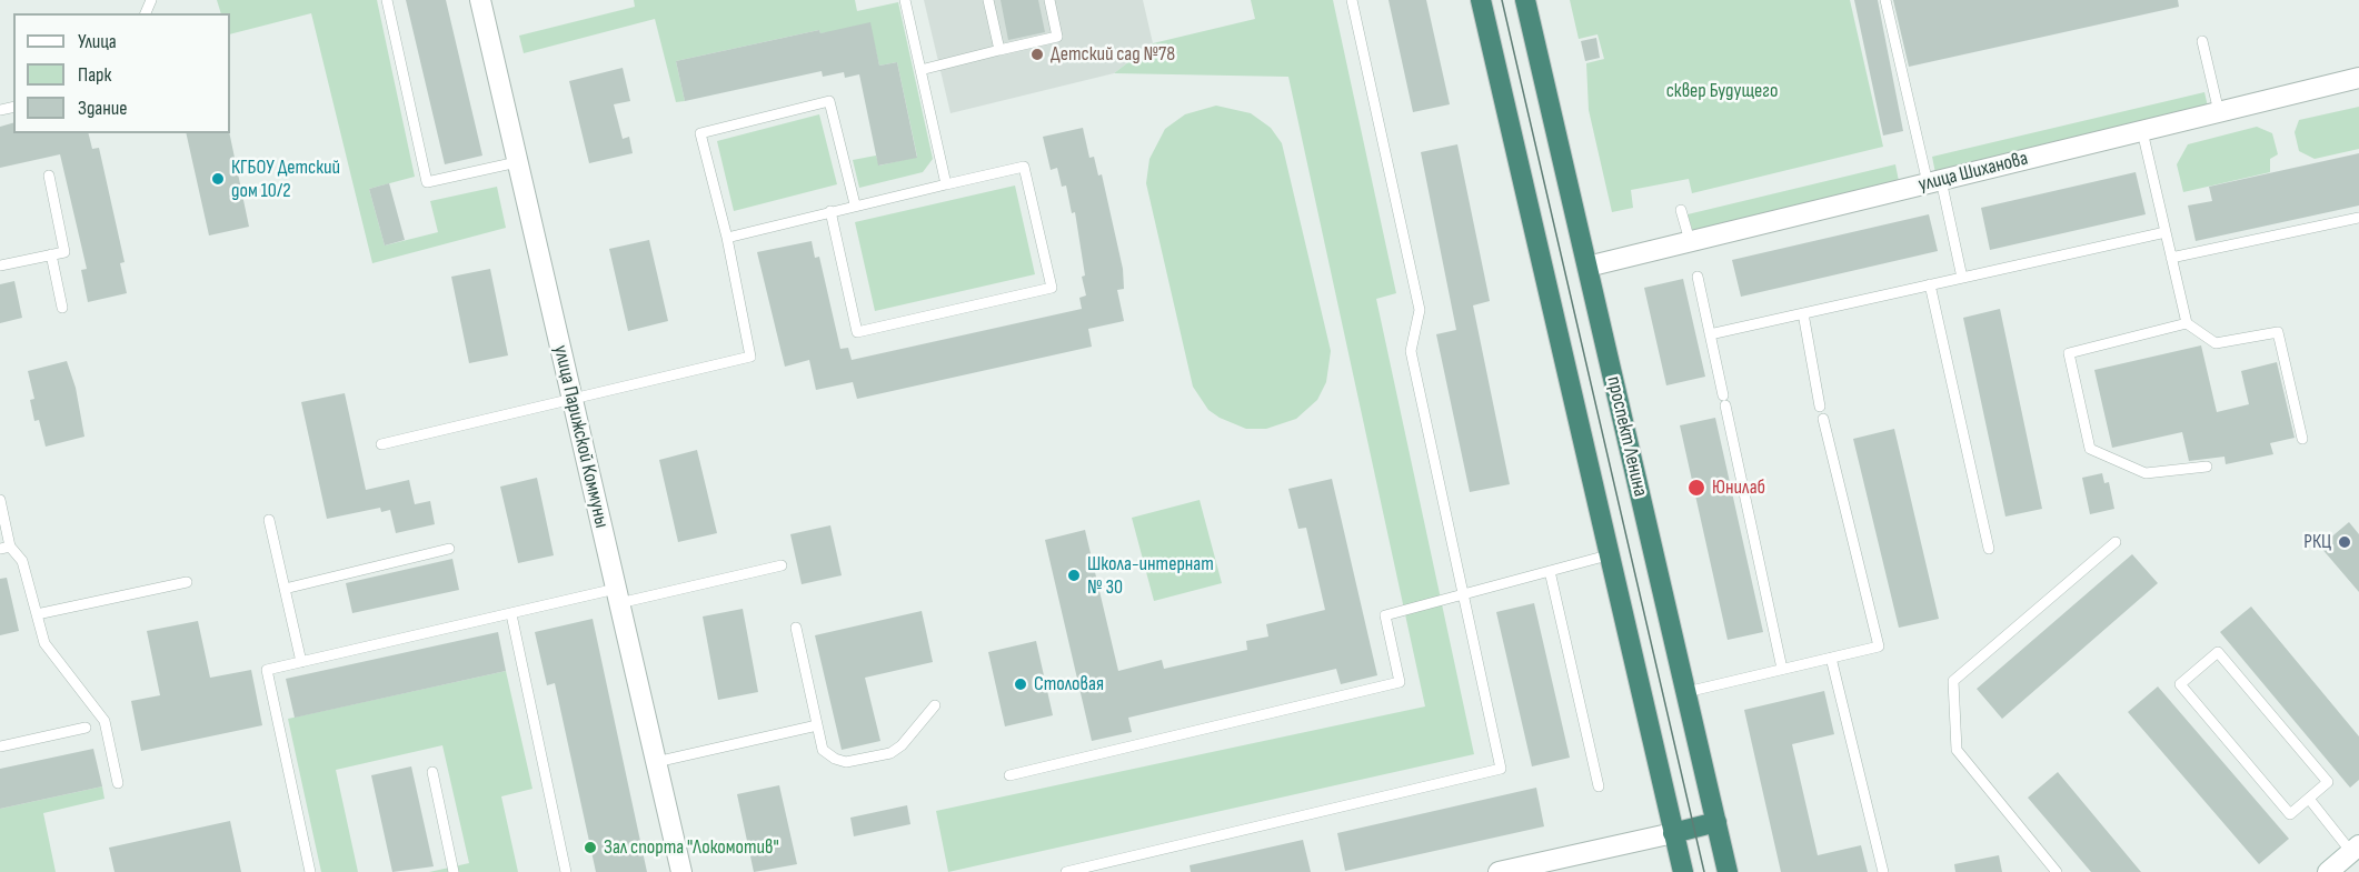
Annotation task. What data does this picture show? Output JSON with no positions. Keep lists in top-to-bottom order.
{
  "streets": {
    "highway": ["проспект Ленина"],
    "street": ["улица Шиханова", "улица Парижской Коммуны"]
  },
  "crossings": [
    ["улица Шиханова", "проспект Ленина"]
  ],
  "parks": ["сквер Будущего"],
  "places": [
    "Детский сад №78",
    "КГБОУ Детский дом 10/2",
    "Юнилаб",
    "РКЦ",
    "Школа-интернат № 30",
    "Столовая",
    "Зал спорта \"Локомотив\""
  ],
  "legend": ["Улица", "Парк", "Здание"]
}
